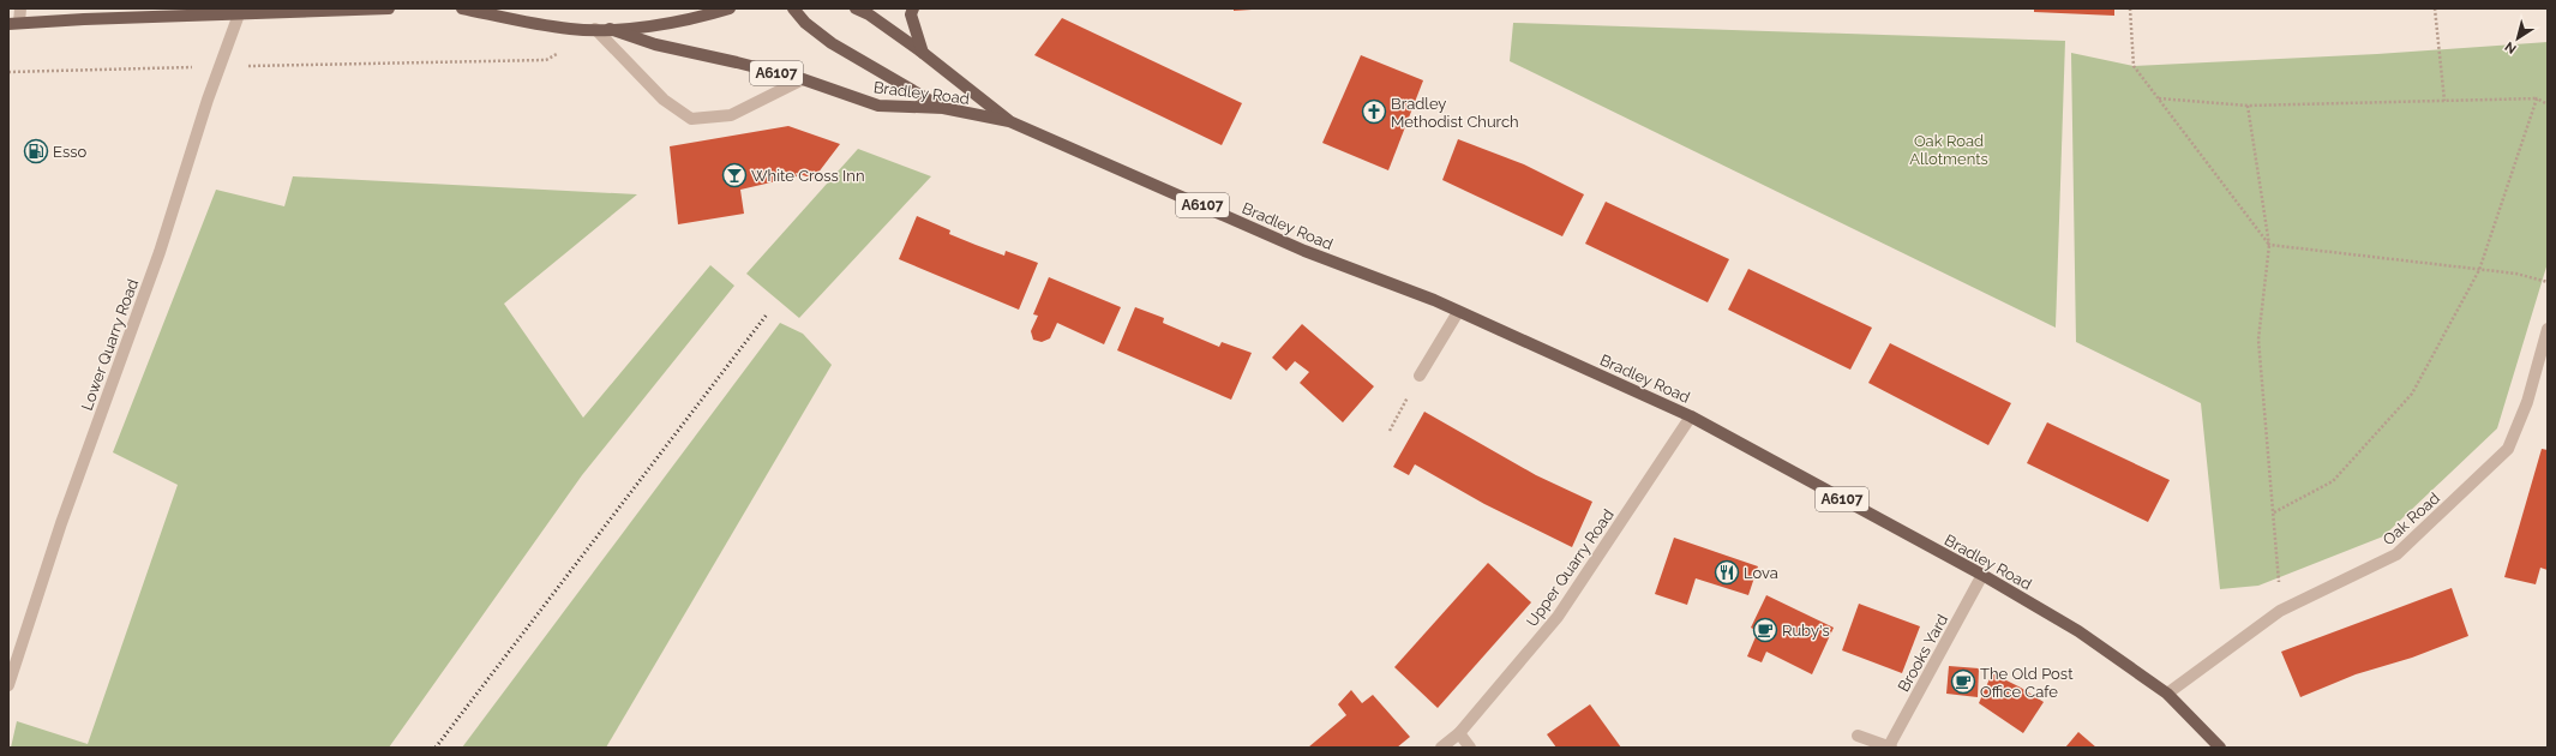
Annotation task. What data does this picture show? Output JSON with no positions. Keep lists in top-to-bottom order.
{
  "streets": {
    "main road": ["A6107", "Bradley Road"],
    "street": [
      "Lower Quarry Road",
      "Oak Road",
      "Upper Quarry Road",
      "Brooks Yard"
    ]
  },
  "crossings": [
    ["Bradley Road", "Oak Road"],
    ["Bradley Road", "Upper Quarry Road"],
    ["Bradley Road", "Brooks Yard"]
  ],
  "parks": ["Oak Road Allotments"],
  "places": {
    "church": ["Bradley Methodist Church"],
    "fuel station": ["Esso"],
    "bar": ["White Cross Inn"],
    "restaurant": ["Lova"],
    "cafe": ["Ruby's", "The Old Post Office Cafe"]
  },
  "north": "bottom left"
}
